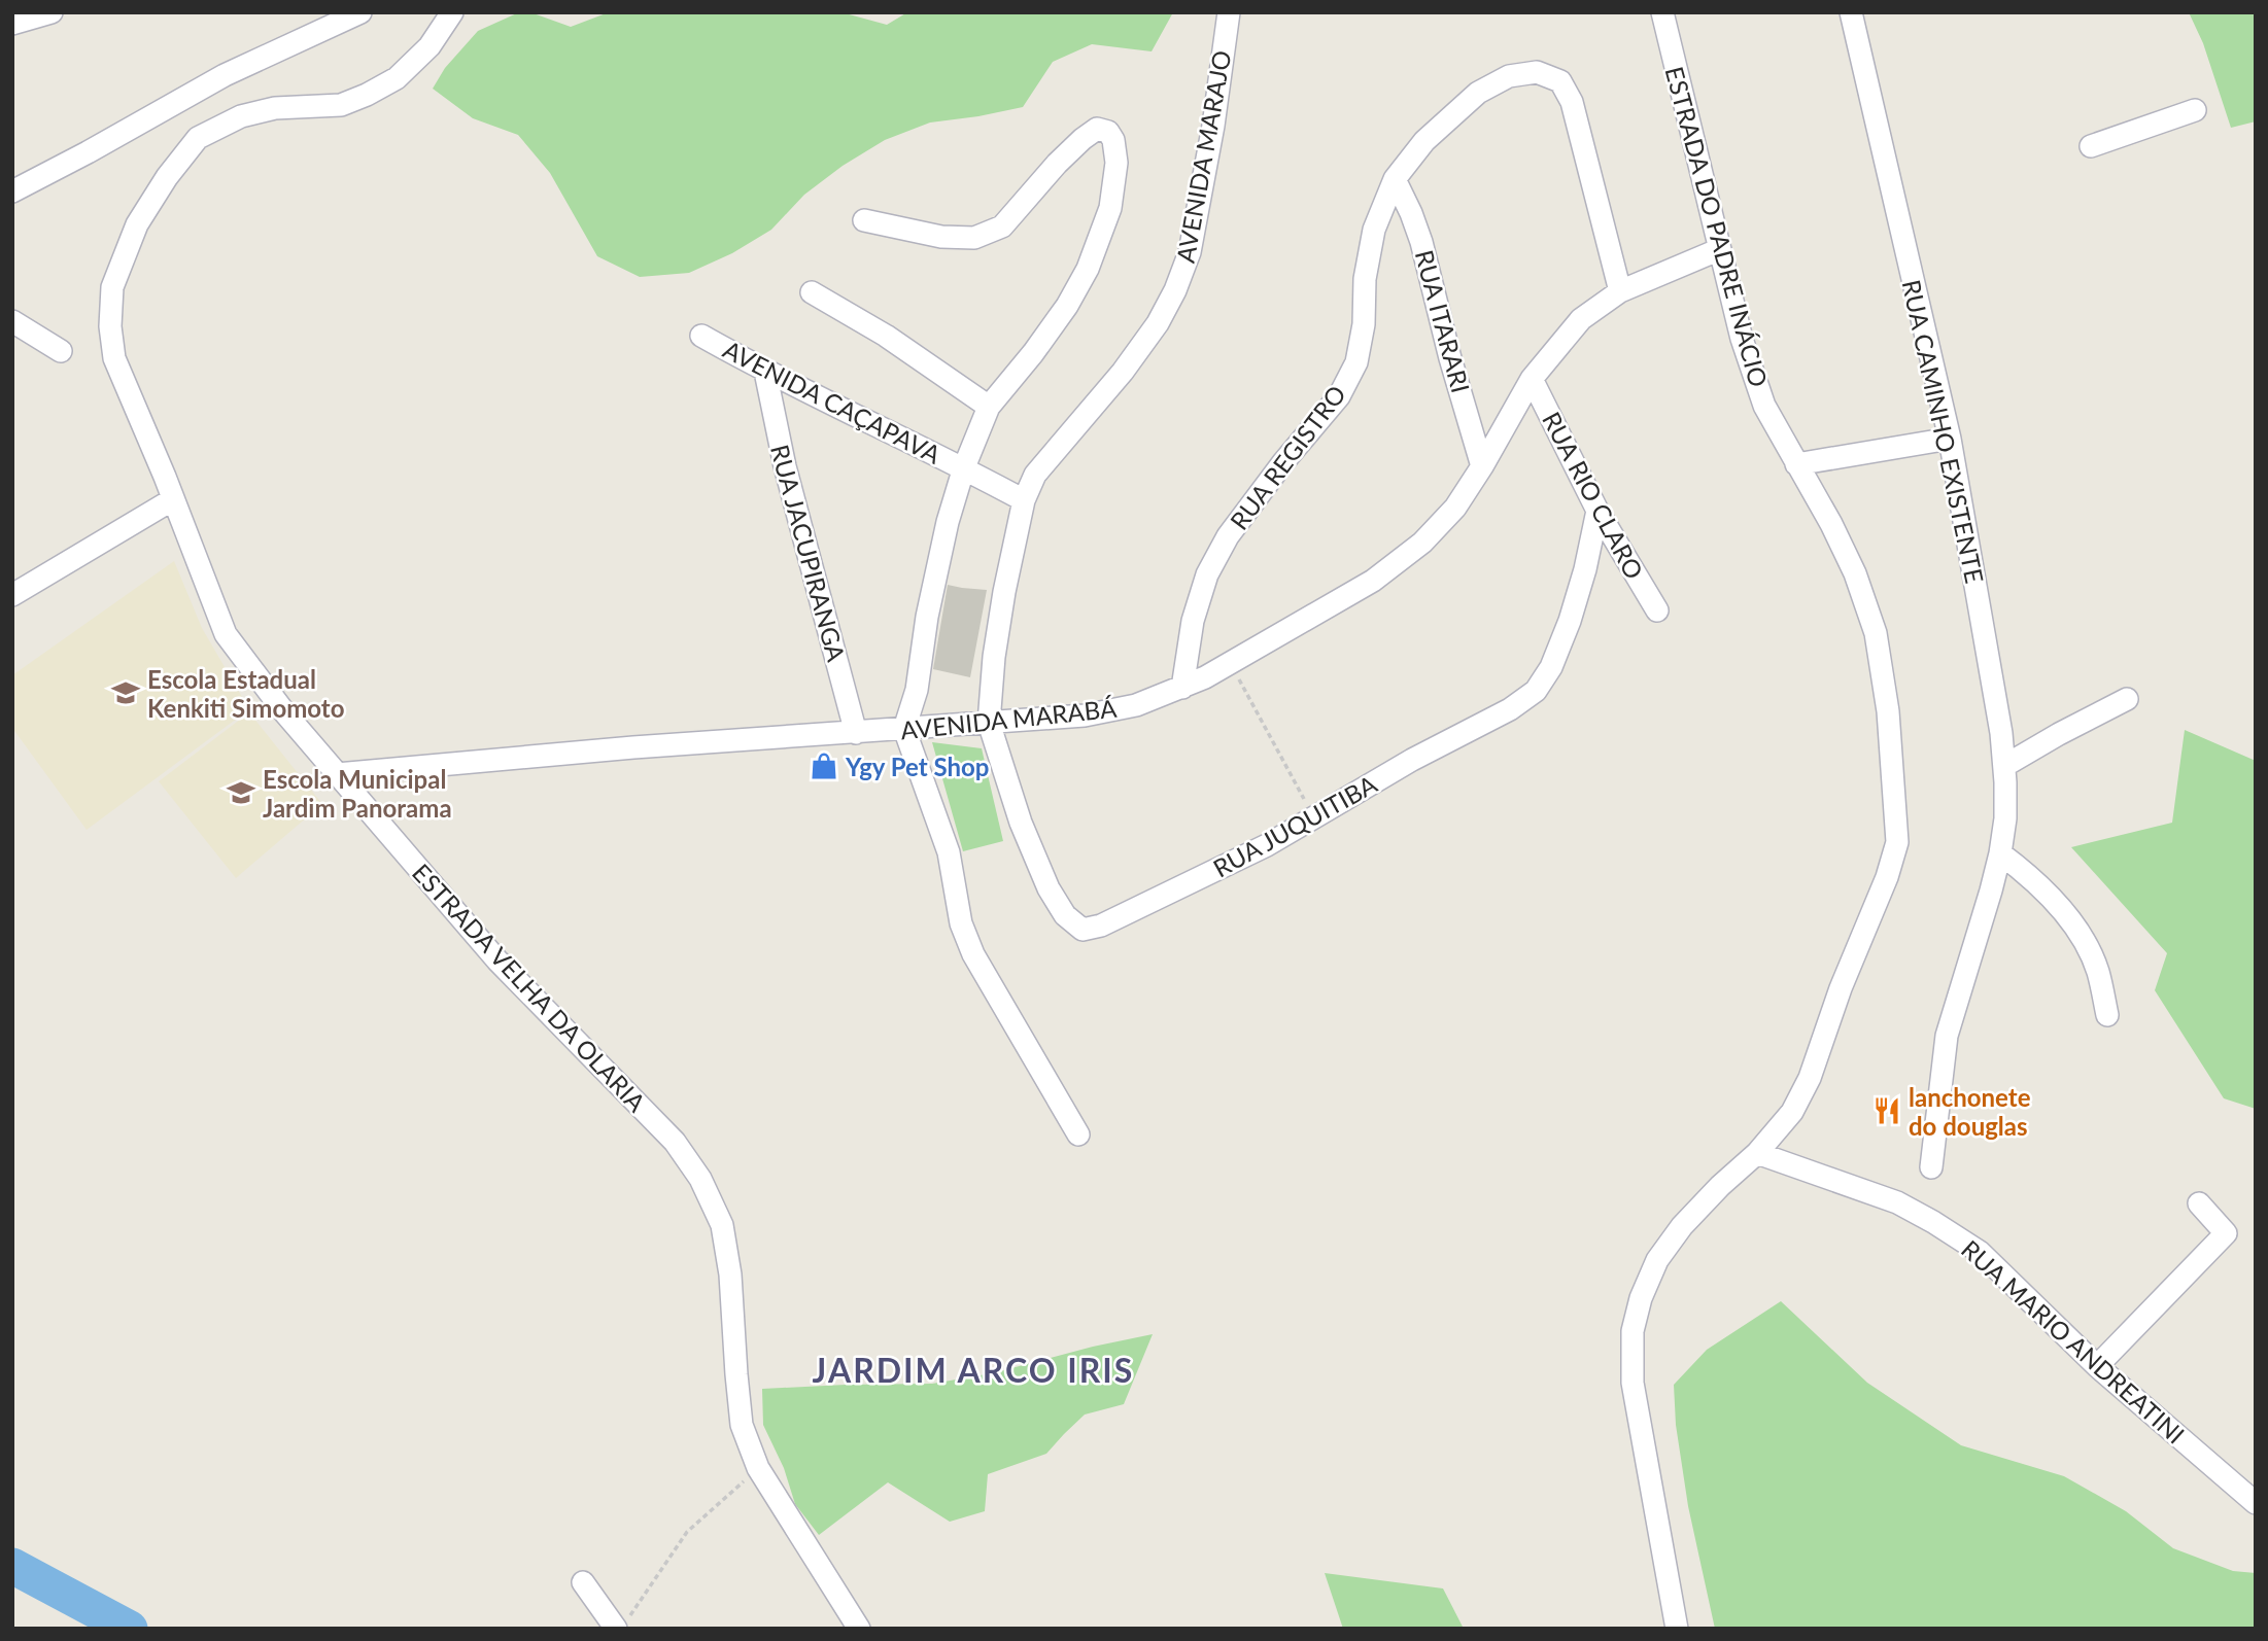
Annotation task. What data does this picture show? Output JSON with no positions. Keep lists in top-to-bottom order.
{
  "streets": {
    "street": [
      "AVENIDA MARAJO",
      "ESTRADA DO PADRE INÁCIO",
      "RUA ITARARI",
      "AVENIDA CAÇAPAVA",
      "RUA CAMINHO EXISTENTE",
      "RUA REGISTRO",
      "RUA RIO CLARO",
      "RUA JACUPIRANGA",
      "AVENIDA MARABÁ",
      "RUA JUQUITIBA",
      "ESTRADA VELHA DA OLARIA",
      "RUA MARIO ANDREATINI"
    ]
  },
  "crossings": [
    ["AVENIDA MARAJO", "AVENIDA CAÇAPAVA"],
    ["AVENIDA MARAJO", "AVENIDA MARABÁ"],
    ["AVENIDA MARAJO", "RUA JUQUITIBA"],
    ["ESTRADA DO PADRE INÁCIO", "AVENIDA MARABÁ"],
    ["ESTRADA DO PADRE INÁCIO", "RUA MARIO ANDREATINI"],
    ["RUA ITARARI", "RUA REGISTRO"],
    ["RUA ITARARI", "AVENIDA MARABÁ"],
    ["AVENIDA CAÇAPAVA", "RUA JACUPIRANGA"],
    ["RUA REGISTRO", "AVENIDA MARABÁ"],
    ["RUA RIO CLARO", "AVENIDA MARABÁ"],
    ["RUA RIO CLARO", "RUA JUQUITIBA"],
    ["RUA JACUPIRANGA", "AVENIDA MARABÁ"],
    ["AVENIDA MARABÁ", "RUA JUQUITIBA"],
    ["AVENIDA MARABÁ", "ESTRADA VELHA DA OLARIA"]
  ],
  "districts": ["JARDIM ARCO IRIS"],
  "places": {
    "school or university": ["Escola Estadual Kenkiti Simomoto", "Escola Municipal Jardim Panorama"],
    "shop": ["Ygy Pet Shop"],
    "restaurant": ["lanchonete do douglas"]
  }
}
